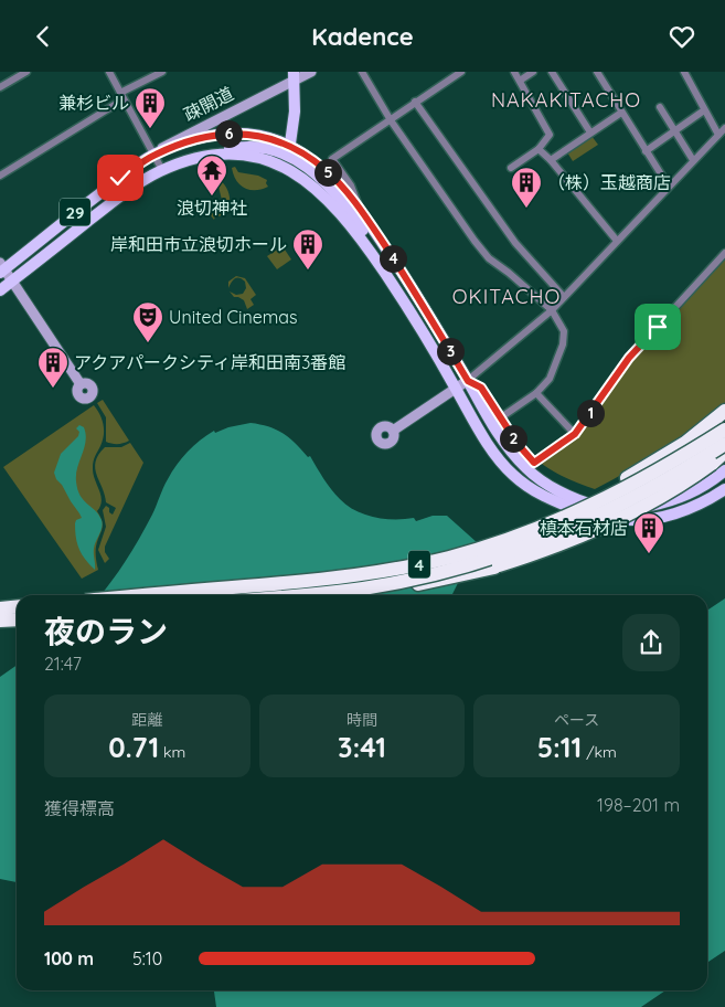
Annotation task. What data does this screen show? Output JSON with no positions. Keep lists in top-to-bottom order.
{
  "streets": {
    "highway": ["4"],
    "main road": ["29"],
    "street": ["疎開道"]
  },
  "crossings": [
    ["疎開道", "29"]
  ],
  "districts": ["NAKAKITACHO", "OKITACHO"],
  "places": {
    "building": [
      "兼杉ビル",
      "（株）玉越商店",
      "岸和田市立浪切ホール",
      "アクアパークシティ岸和田南3番館",
      "槙本石材店"
    ],
    "temple": ["浪切神社"],
    "theatre": ["United Cinemas"]
  },
  "page": {
    "header": "Kadence",
    "pins": [
      "6",
      "5",
      "4",
      "3",
      "1",
      "2"
    ],
    "heading": ["夜のラン", "21:47"],
    "stats": [
      ["距離", "0.71 km"],
      ["時間", "3:41"],
      ["ペース", "5:11 /km"]
    ],
    "chart": ["獲得標高", "198–201 m"],
    "list": [
      {
        "name": "100 m",
        "note": "5:10"
      }
    ]
  }
}
